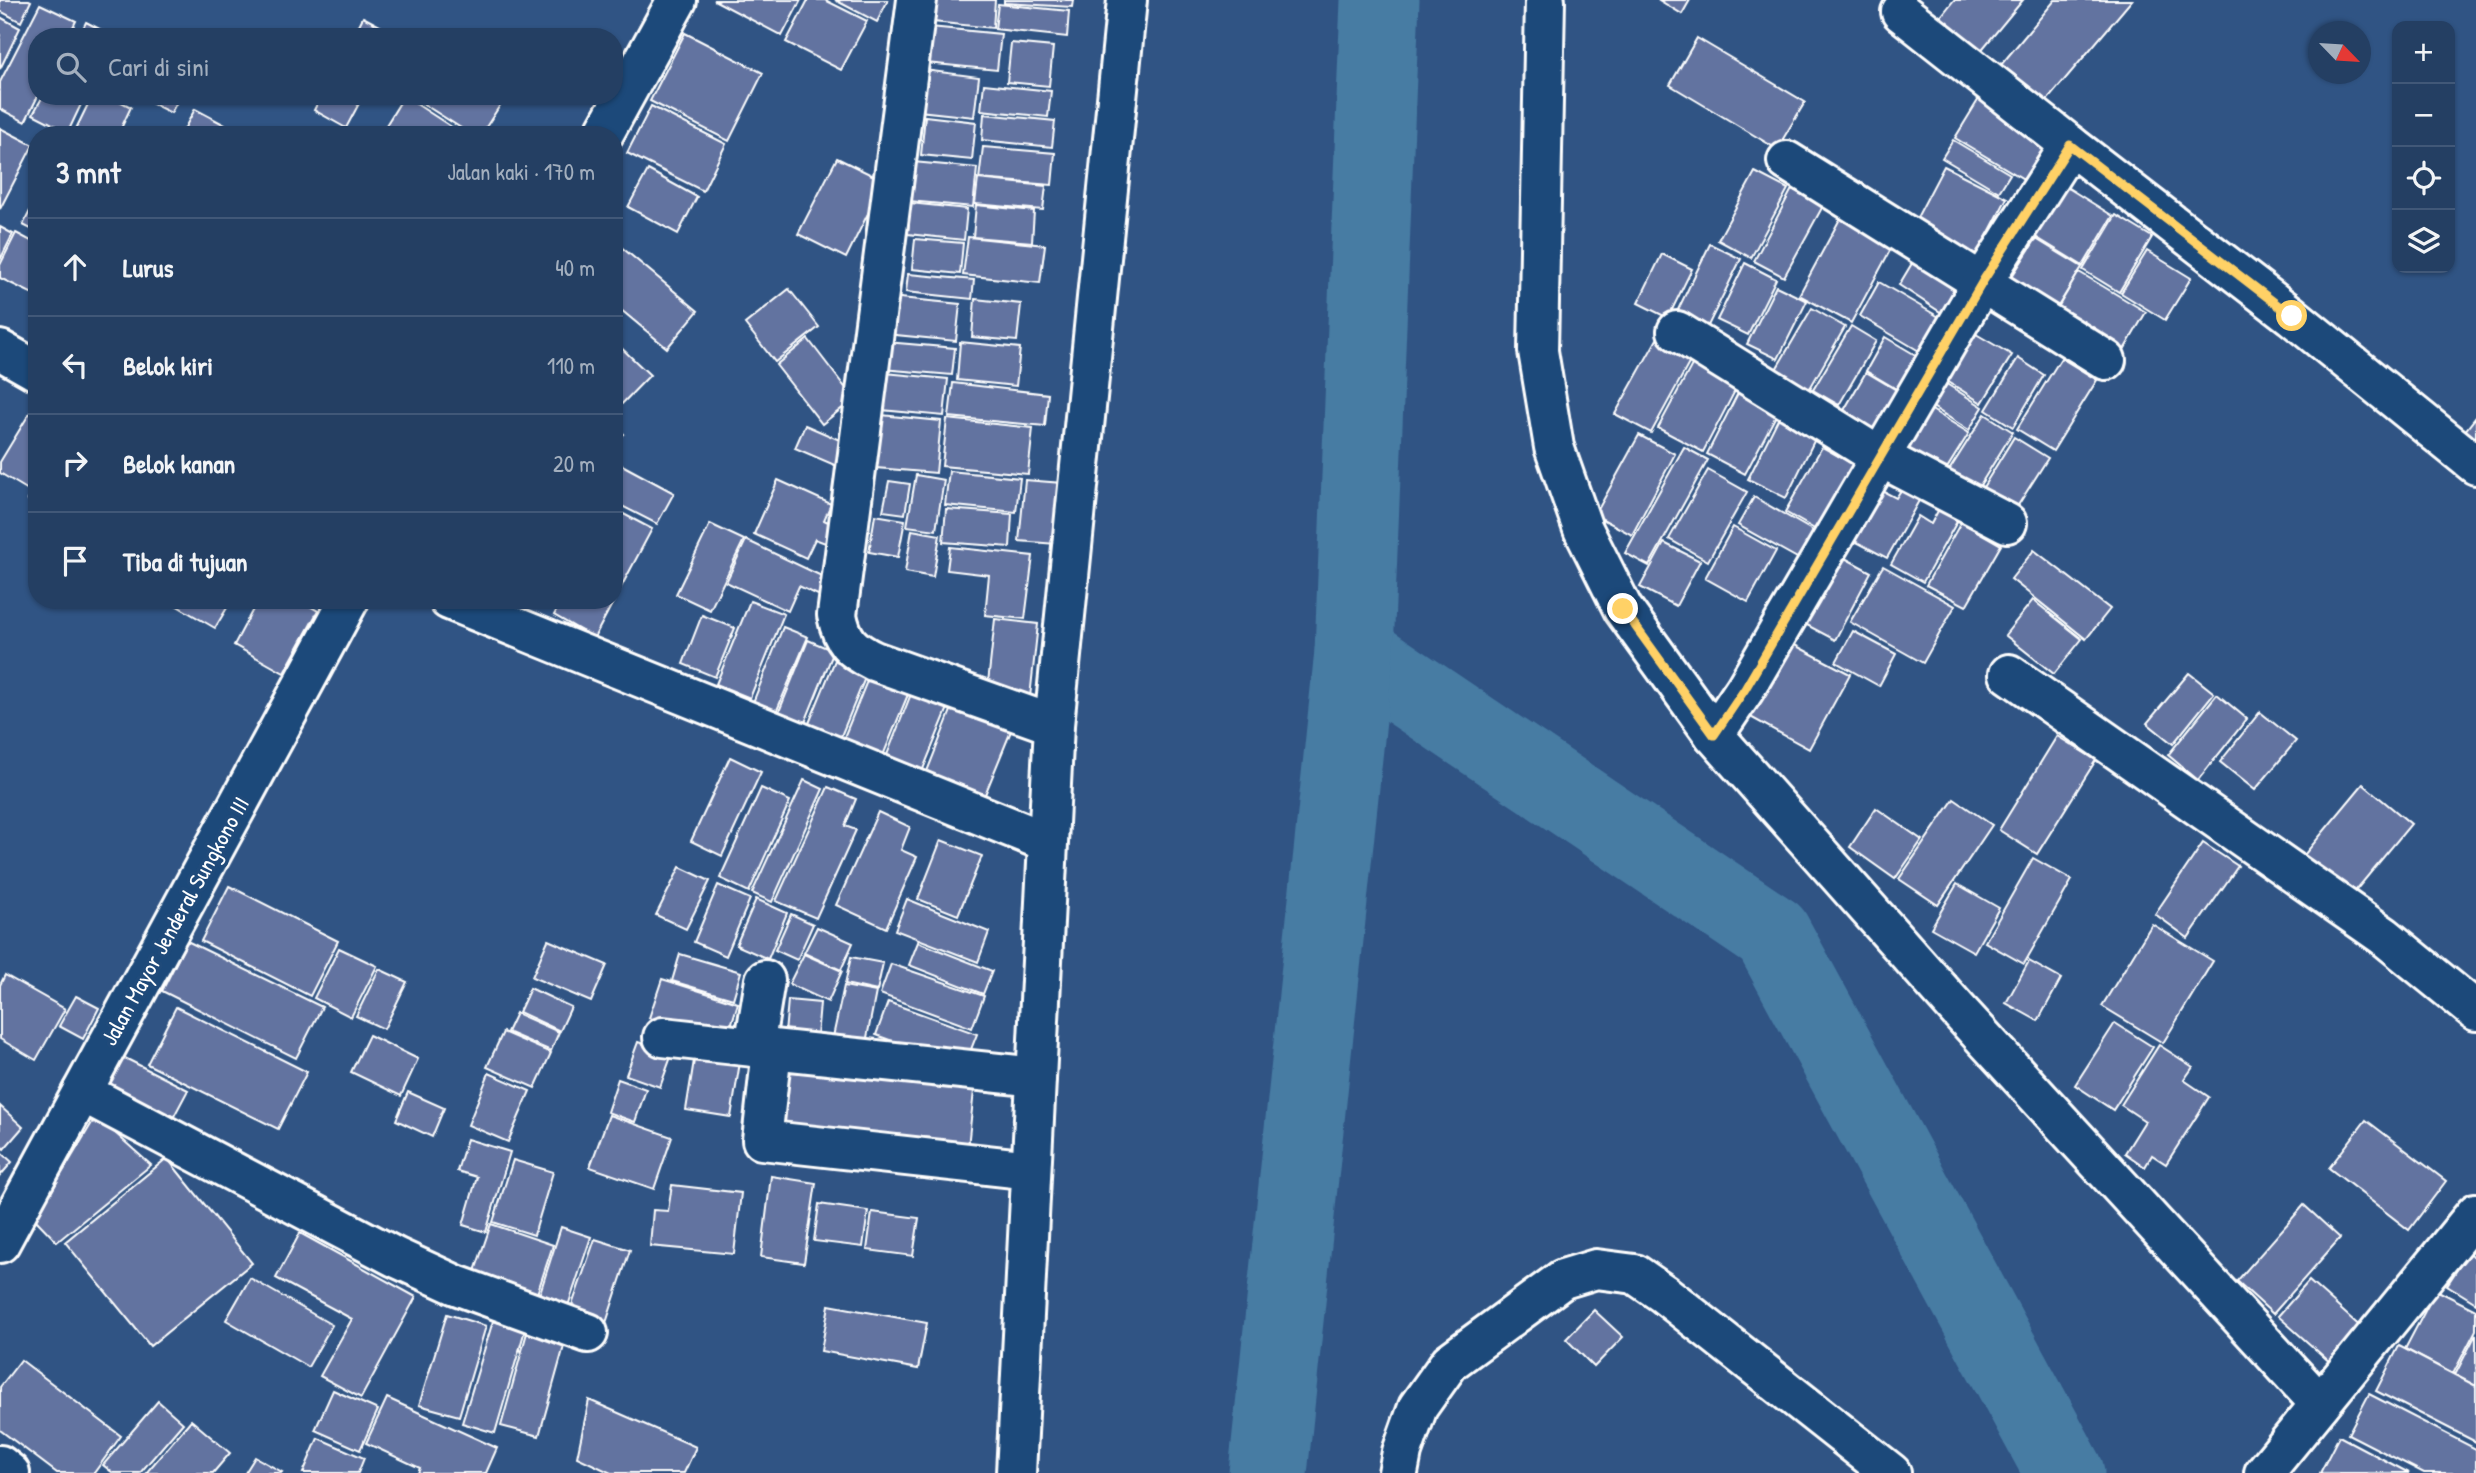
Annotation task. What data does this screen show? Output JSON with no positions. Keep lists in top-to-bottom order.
{
  "streets": {
    "street": ["Jalan Mayor Jenderal Sungkono III"]
  },
  "north": "bottom right",
  "page": {
    "map_buttons": ["+", "−"],
    "search": "Cari di sini",
    "heading": ["3 mnt", "Jalan kaki · 170 m"],
    "list": [
      ["Lurus", "40 m"],
      ["Belok kiri", "110 m"],
      ["Belok kanan", "20 m"],
      "Tiba di tujuan"
    ]
  }
}
